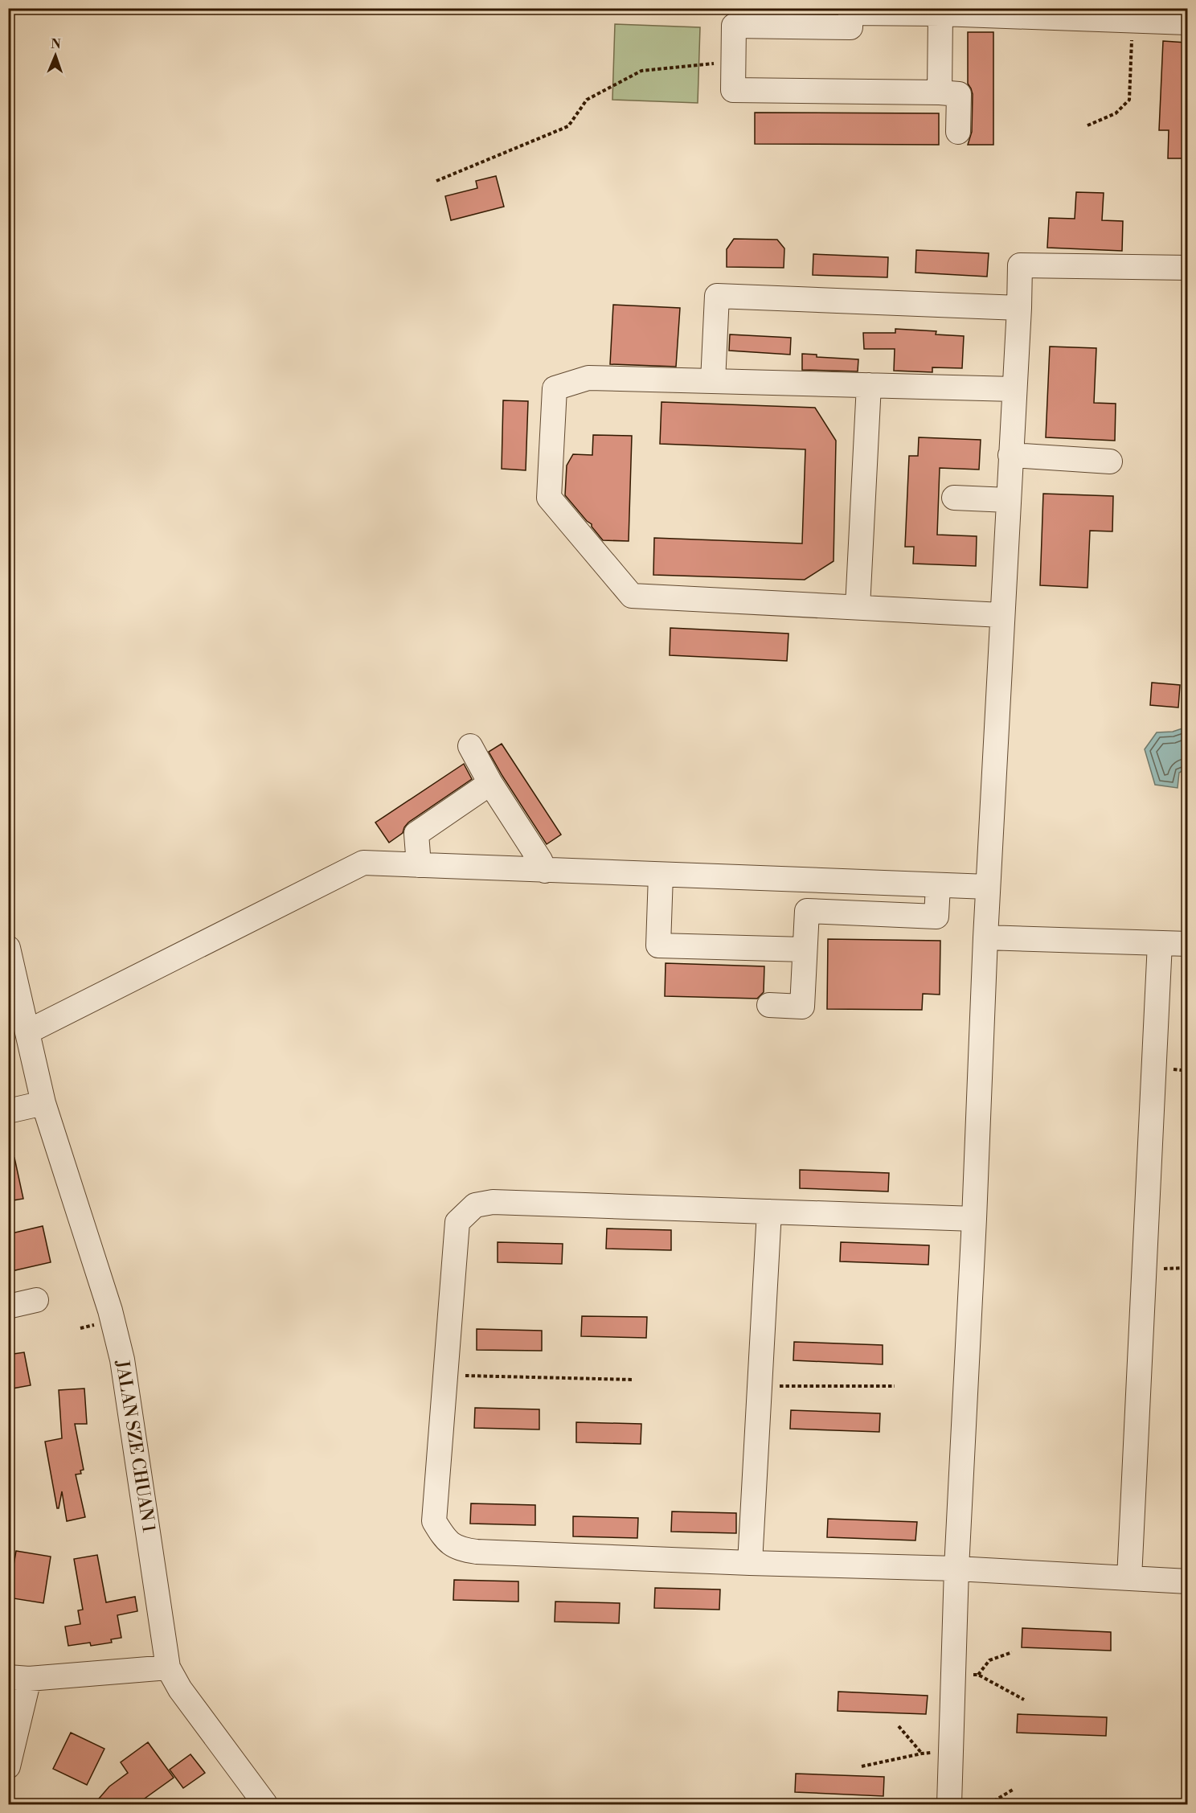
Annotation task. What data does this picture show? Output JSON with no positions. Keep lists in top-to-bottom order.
{
  "streets": {
    "street": ["JALAN SZE CHUAN 1"]
  },
  "north": "top"
}
